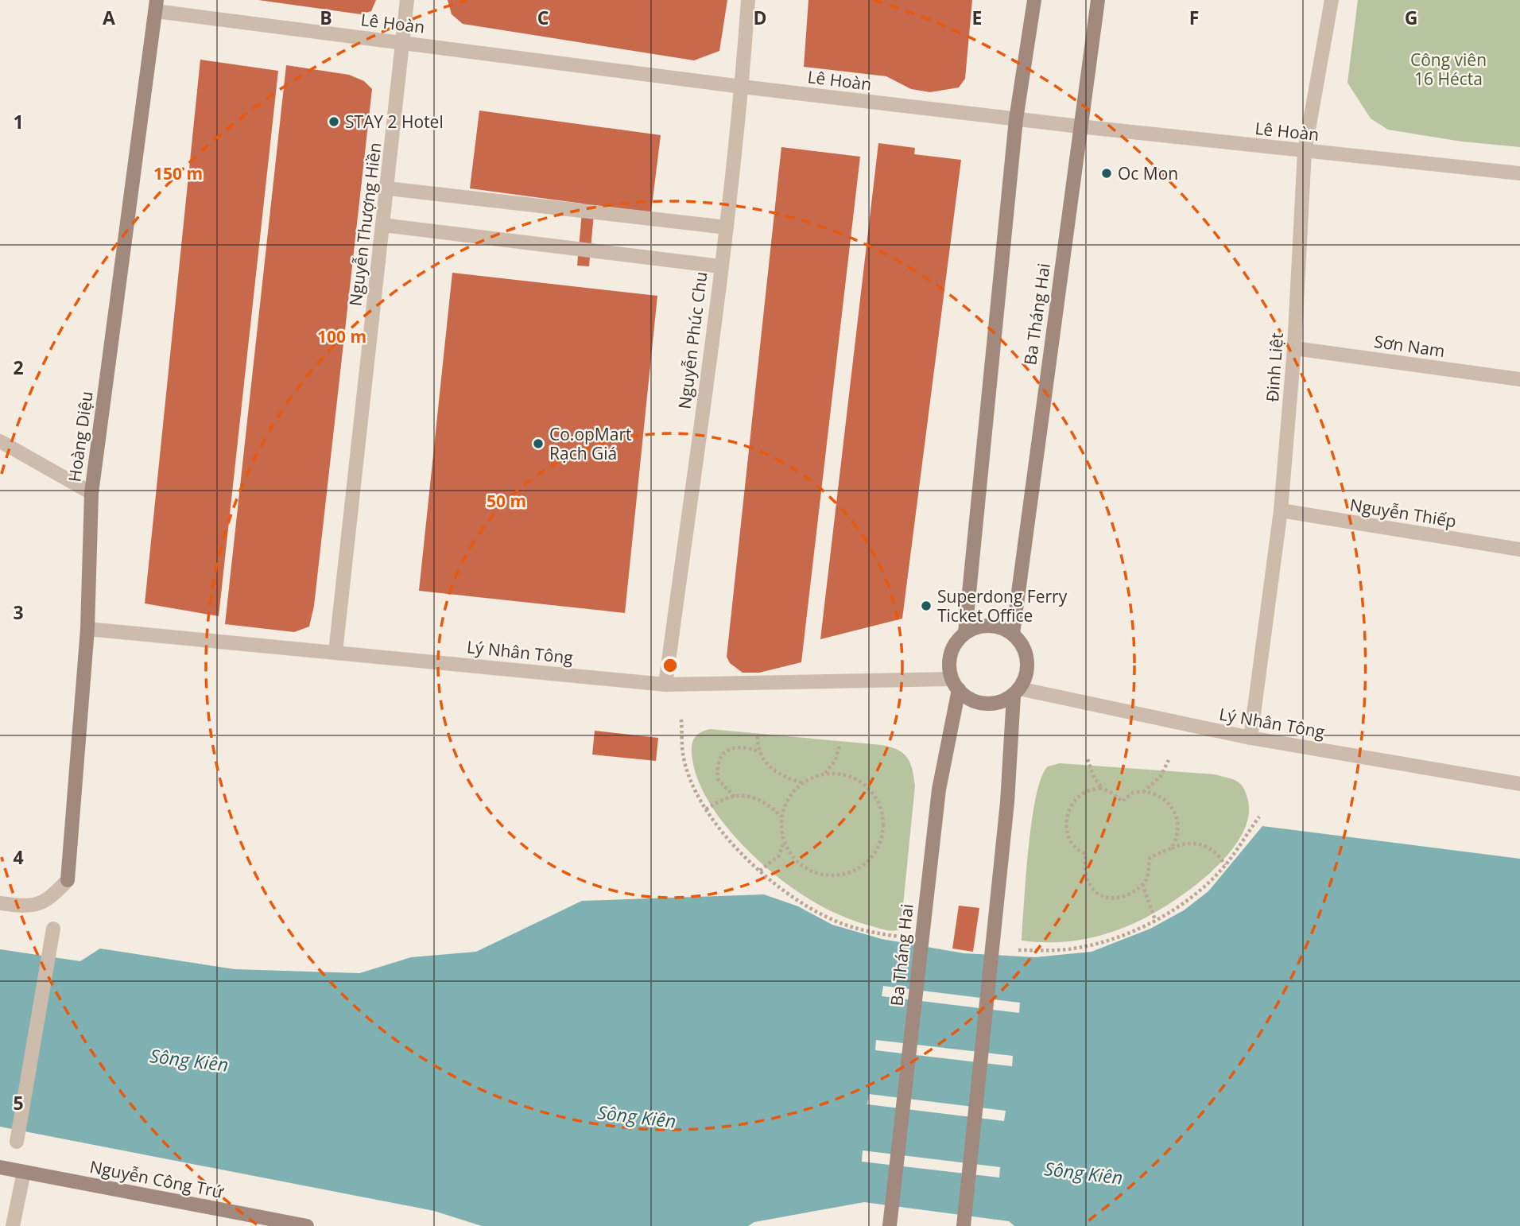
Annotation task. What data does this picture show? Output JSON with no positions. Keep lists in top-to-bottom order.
{
  "streets": {
    "main road": ["Ba Tháng Hai", "Hoàng Diệu", "Nguyễn Công Trứ"],
    "street": [
      "Lê Hoàn",
      "Nguyễn Thượng Hiền",
      "Nguyễn Phúc Chu",
      "Sơn Nam",
      "Đinh Liệt",
      "Nguyễn Thiếp",
      "Lý Nhân Tông"
    ]
  },
  "crossings": [
    ["Lê Hoàn", "Nguyễn Thượng Hiền"],
    ["Lê Hoàn", "Ba Tháng Hai"],
    ["Lê Hoàn", "Nguyễn Phúc Chu"],
    ["Lê Hoàn", "Đinh Liệt"],
    ["Lê Hoàn", "Hoàng Diệu"],
    ["Nguyễn Thượng Hiền", "Lý Nhân Tông"],
    ["Ba Tháng Hai", "Lý Nhân Tông"],
    ["Nguyễn Phúc Chu", "Lý Nhân Tông"],
    ["Sơn Nam", "Đinh Liệt"],
    ["Đinh Liệt", "Nguyễn Thiếp"],
    ["Đinh Liệt", "Lý Nhân Tông"],
    ["Hoàng Diệu", "Lý Nhân Tông"]
  ],
  "water": ["Sông Kiên"],
  "parks": ["Công viên 16 Hécta"],
  "places": [
    "STAY 2 Hotel",
    "Oc Mon",
    "Co.opMart Rạch Giá",
    "Superdong Ferry Ticket Office"
  ],
  "grid": {
    "columns": [
      "A",
      "B",
      "C",
      "D",
      "E",
      "F",
      "G"
    ],
    "rows": [
      "1",
      "2",
      "3",
      "4",
      "5"
    ]
  },
  "rings": ["150 m", "100 m", "50 m"]
}
